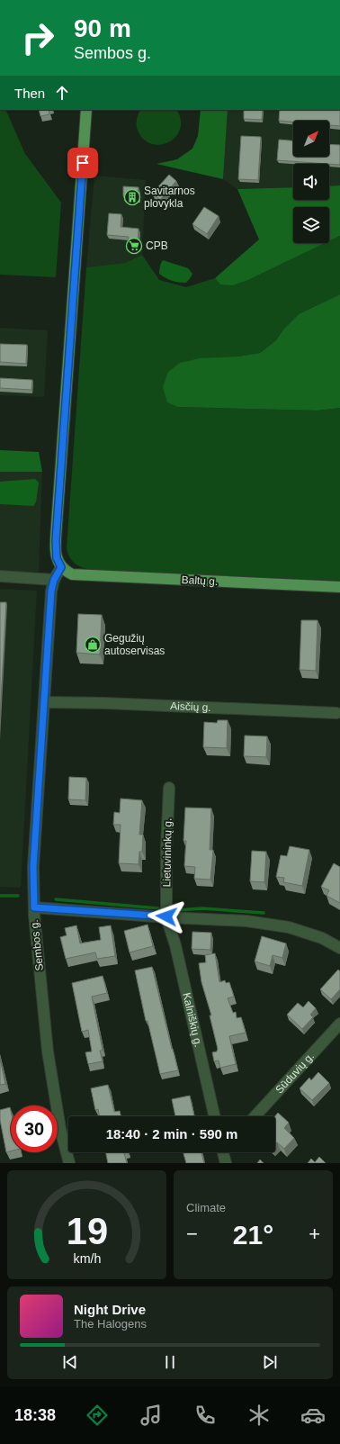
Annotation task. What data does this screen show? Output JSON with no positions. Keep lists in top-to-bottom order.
{
  "streets": {
    "main road": ["Baltų g."],
    "street": [
      "Aisčių g.",
      "Lietuvininkų g.",
      "Sembos g.",
      "Kalniškių g.",
      "Sūduvių g."
    ]
  },
  "crossings": [
    ["Baltų g.", "Sembos g."],
    ["Aisčių g.", "Sembos g."],
    ["Lietuvininkų g.", "Kalniškių g."]
  ],
  "places": {
    "building": ["Savitarnos plovykla"],
    "supermarket": ["CPB"],
    "shop": ["Gegužių autoservisas"]
  },
  "north": "top right",
  "page": {
    "turn": ["90 m", "Sembos g."],
    "then": "Then",
    "limit": "30",
    "trip": "18:40 · 2 min · 590 m",
    "tile": "Climate",
    "heat": ["−", "21°", "+"],
    "song": ["Night Drive", "The Halogens"],
    "tabs": "18:38",
    "gauge": ["19", "km/h"]
  }
}
